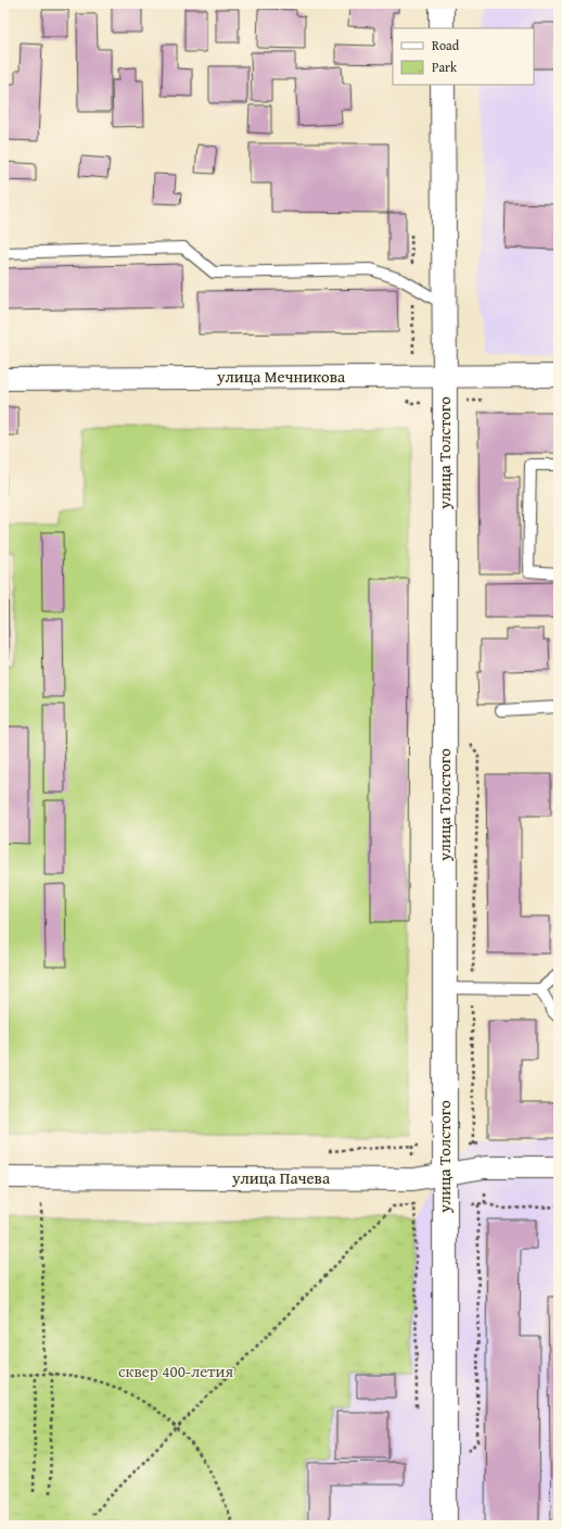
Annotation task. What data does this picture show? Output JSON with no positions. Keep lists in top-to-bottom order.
{
  "streets": {
    "street": ["улица Мечникова", "улица Толстого", "улица Пачева"]
  },
  "crossings": [
    ["улица Мечникова", "улица Толстого"],
    ["улица Толстого", "улица Пачева"]
  ],
  "parks": ["сквер 400-летия"],
  "legend": ["Road", "Park"]
}
